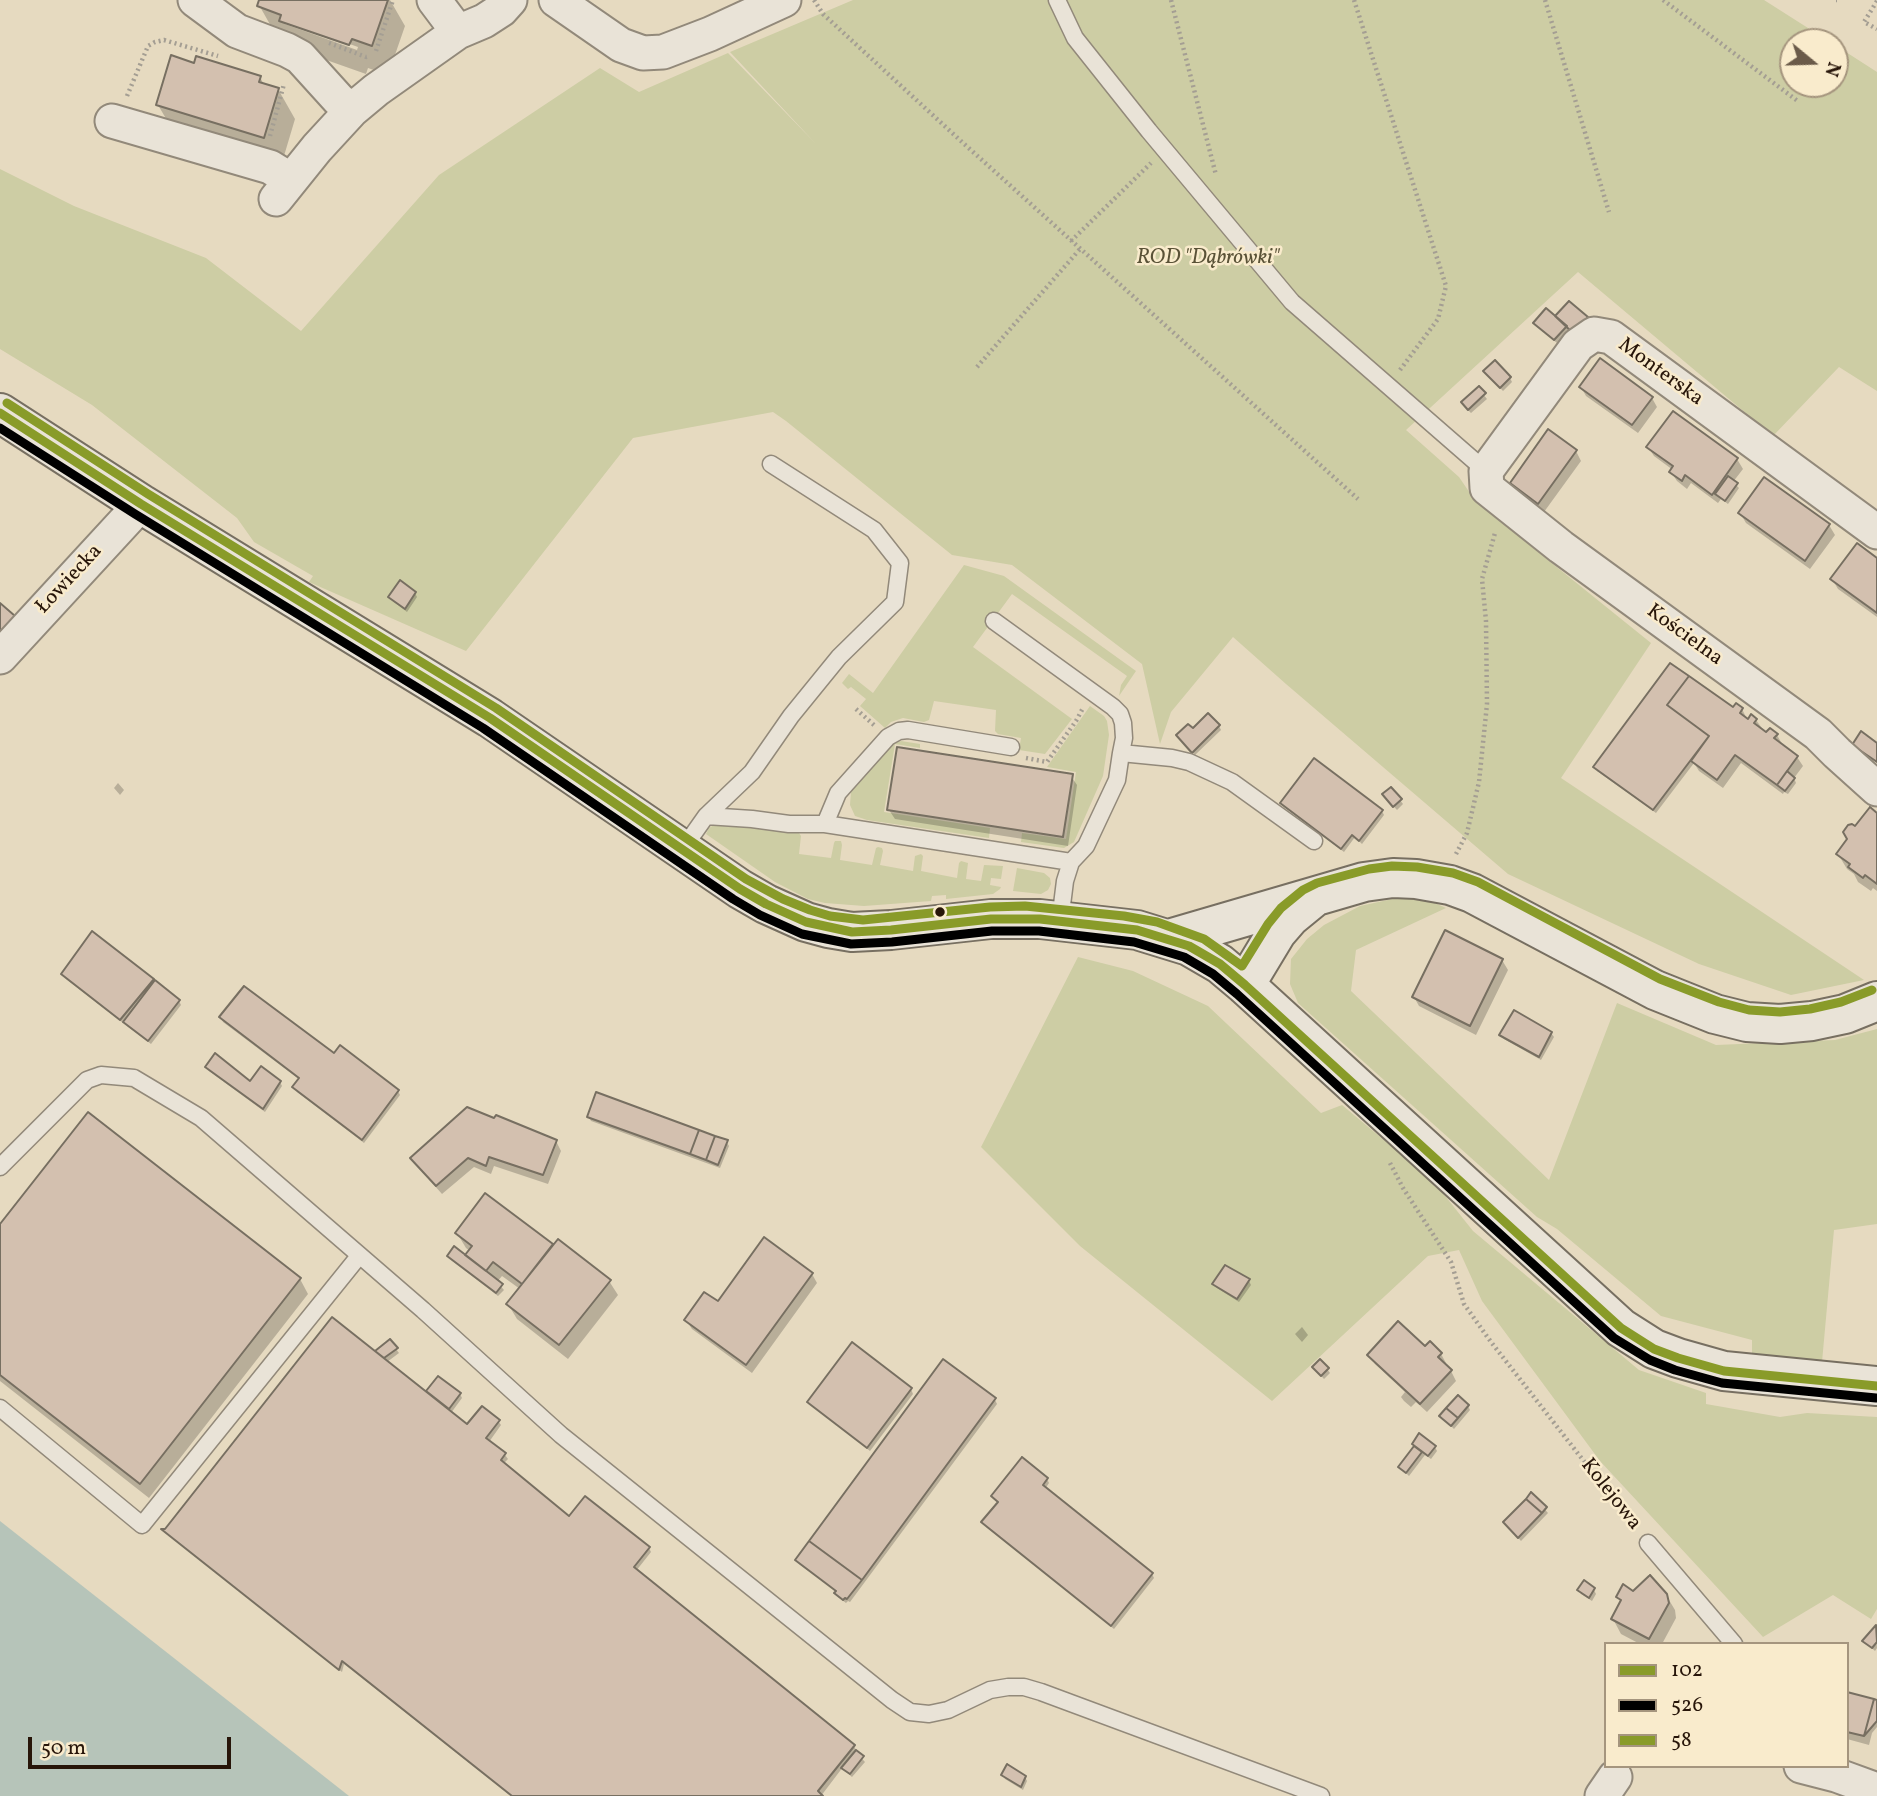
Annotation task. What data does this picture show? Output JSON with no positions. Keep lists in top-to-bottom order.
{
  "streets": {
    "street": ["Monterska", "Łowiecka", "Kościelna"],
    "lane": ["Kolejowa"]
  },
  "crossings": [
    ["Monterska", "Kościelna"]
  ],
  "parks": ["ROD \"Dąbrówki\""],
  "lines": ["transit line 58", "transit line 102", "transit line 526"],
  "legend": ["102", "526", "58"],
  "scale_bar": "50 m",
  "north": "right"
}
